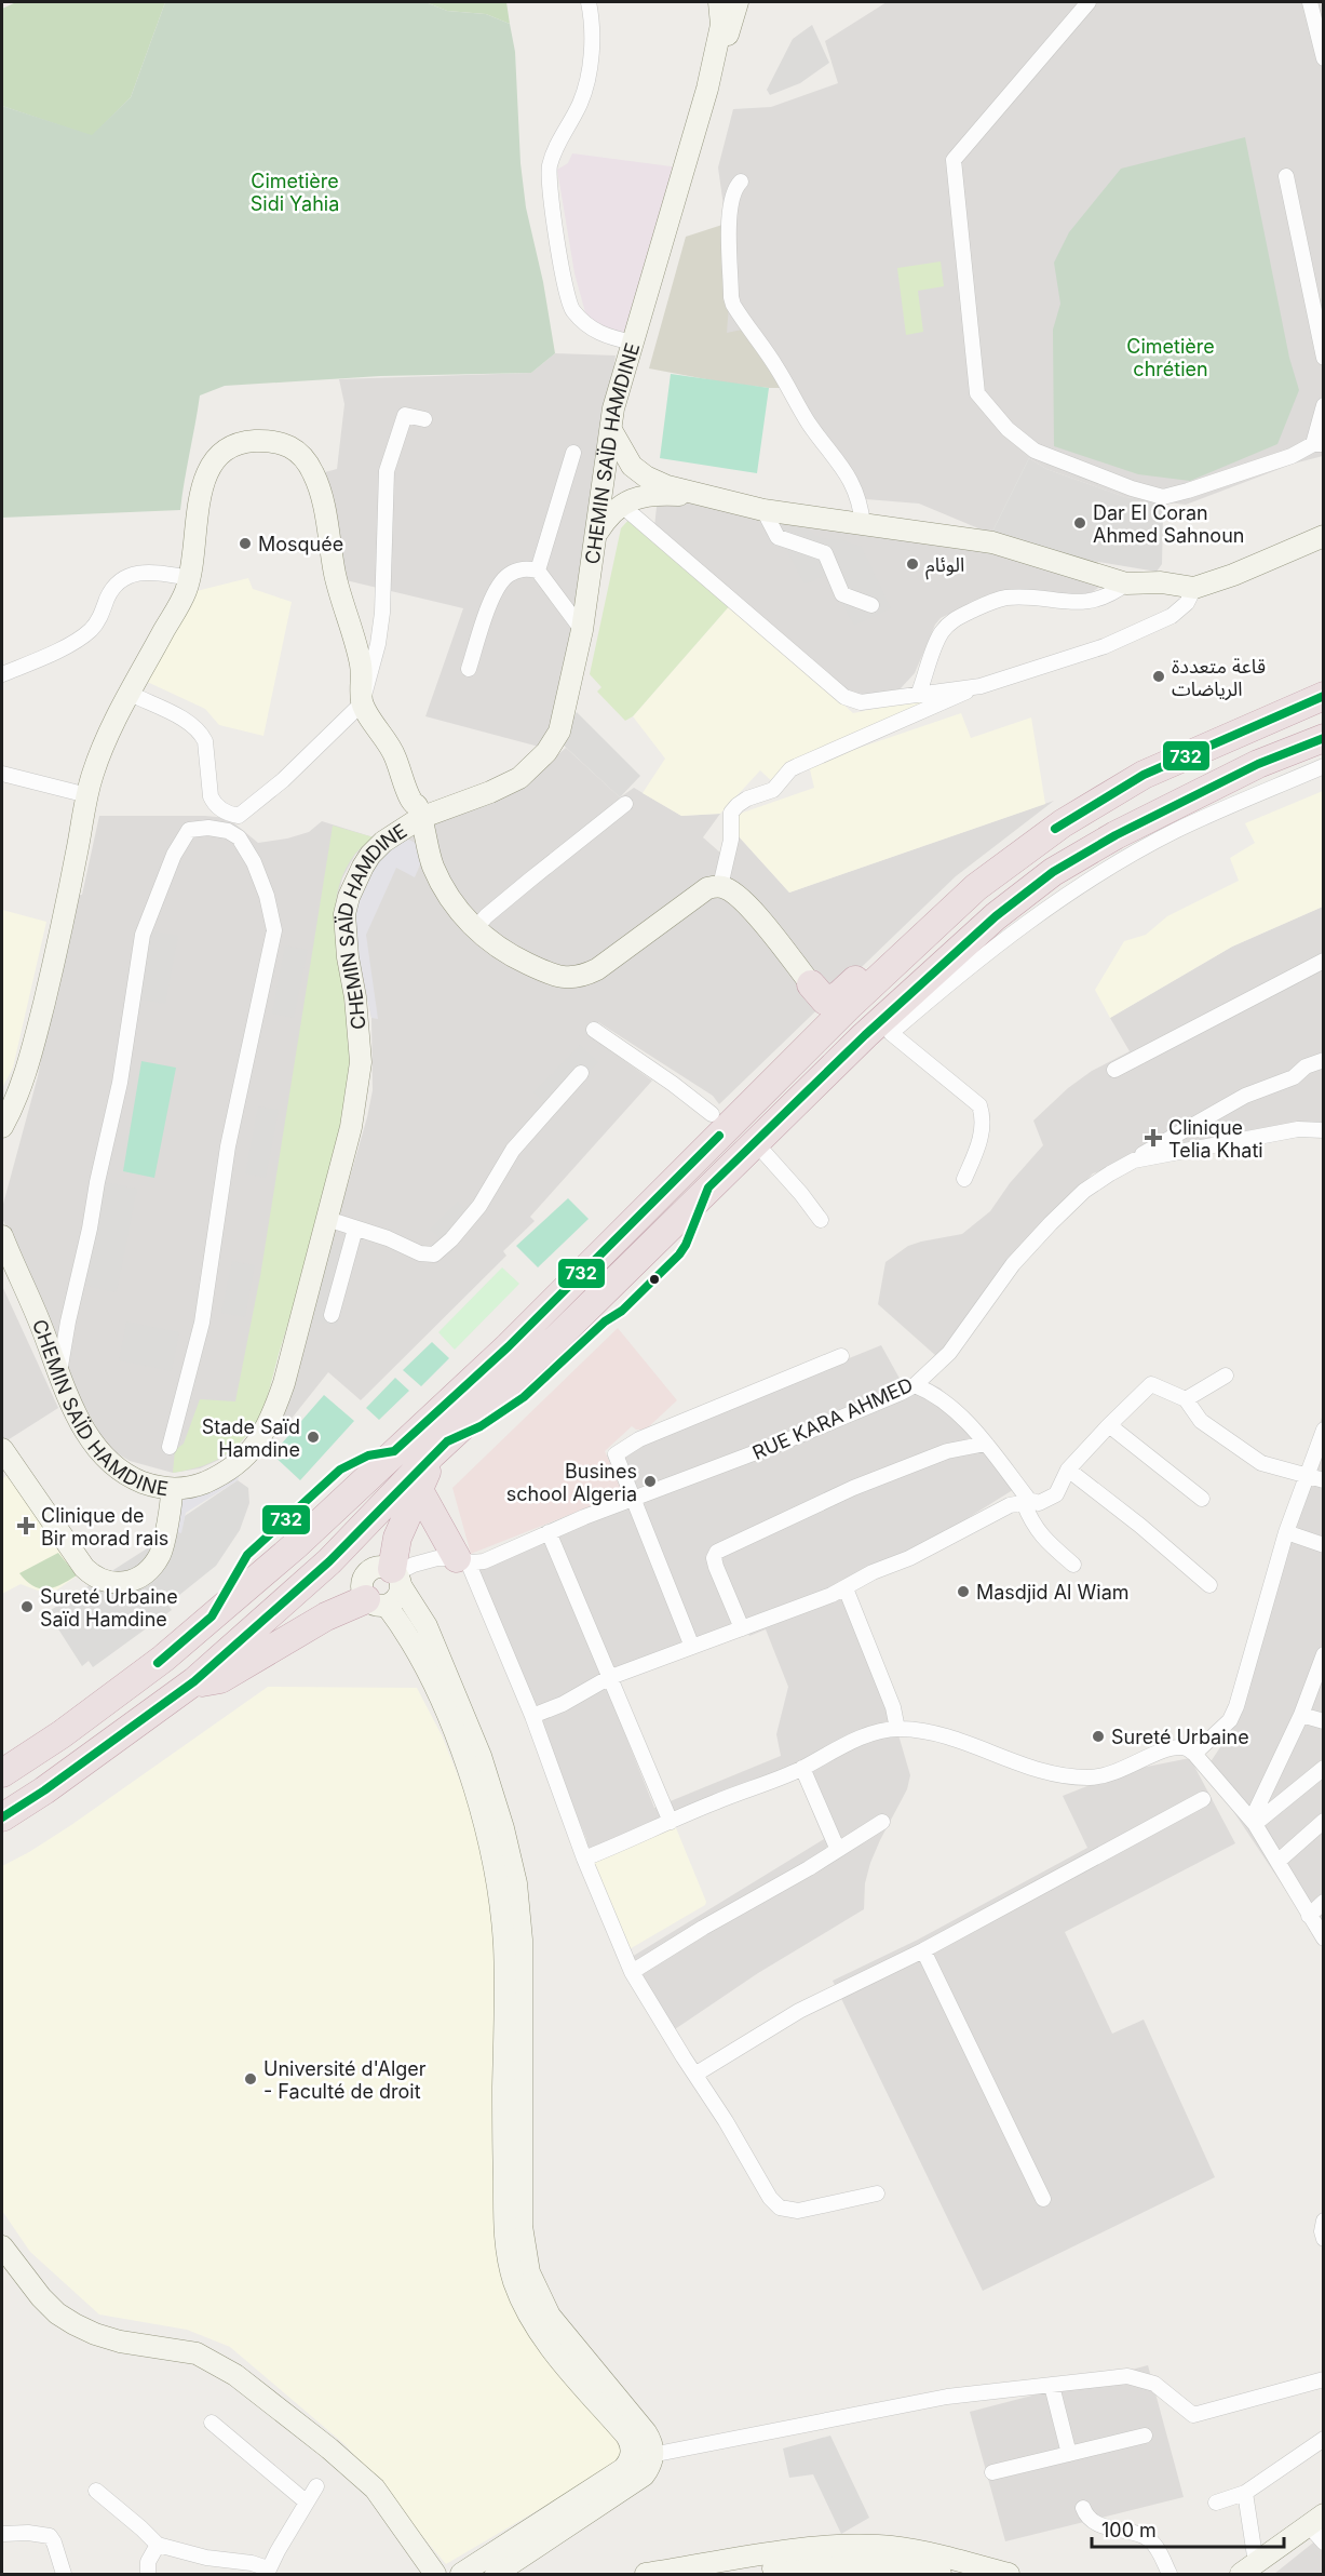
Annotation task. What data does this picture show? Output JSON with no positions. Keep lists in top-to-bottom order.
{
  "streets": {
    "street": ["CHEMIN SAÏD HAMDINE", "RUE KARA AHMED"]
  },
  "parks": ["Cimetière Sidi Yahia", "Cimetière chrétien"],
  "places": {
    "other": [
      "Dar El Coran Ahmed Sahnoun",
      "Mosquée",
      "الوئام",
      "قاعة متعددة الرياضات",
      "Stade Saïd Hamdine",
      "Busines school Algeria",
      "Masdjid Al Wiam",
      "Sureté Urbaine Saïd Hamdine",
      "Sureté Urbaine",
      "Université d'Alger - Faculté de droit"
    ],
    "health": ["Clinique Telia Khati", "Clinique de Bir morad rais"]
  },
  "lines": ["transit line 732"],
  "scale_bar": "100 m"
}
